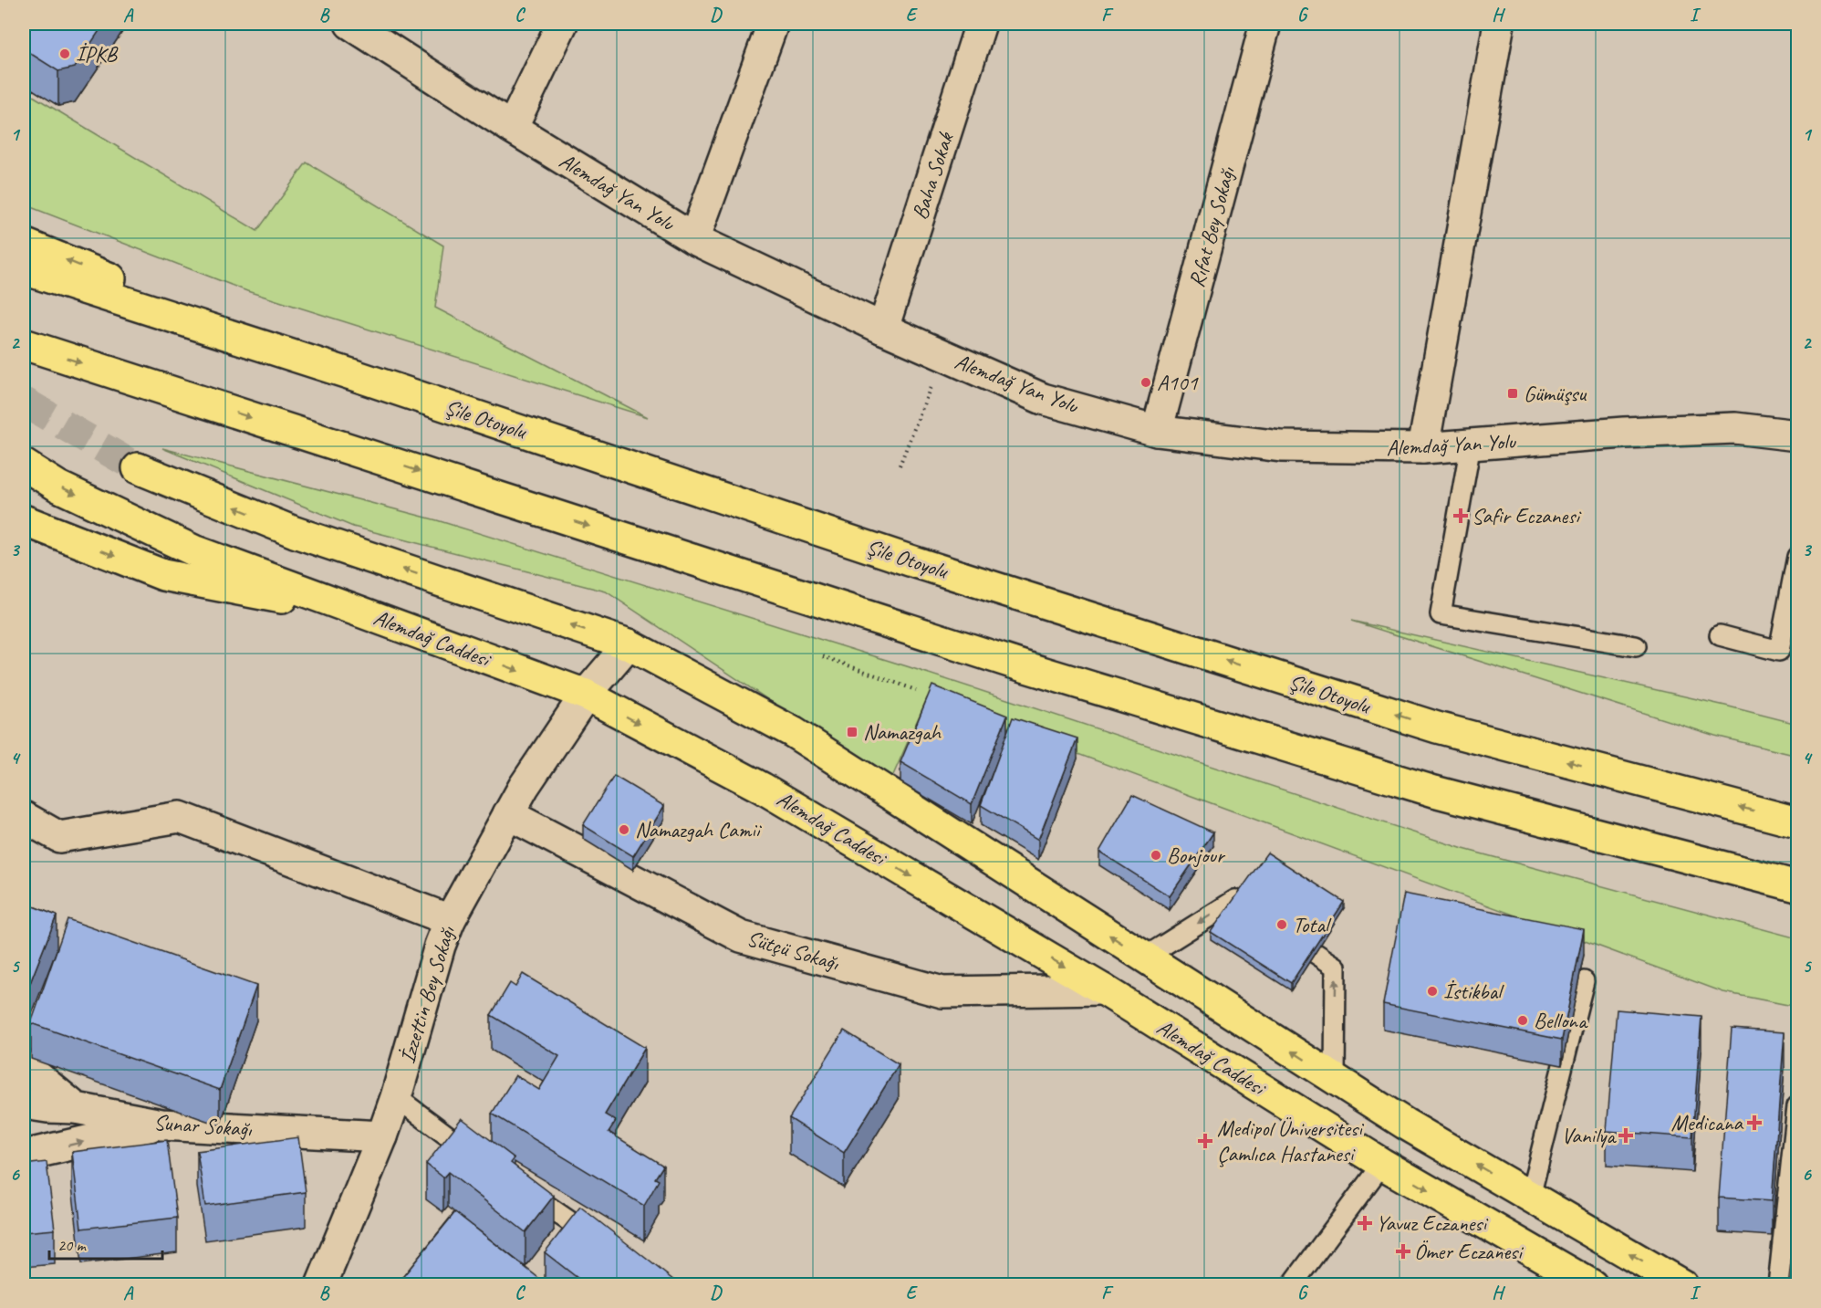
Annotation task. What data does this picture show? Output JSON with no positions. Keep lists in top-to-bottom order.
{
  "streets": {
    "main road": ["Şile Otoyolu", "Alemdağ Caddesi"],
    "street": [
      "Baha Sokak",
      "Alemdağ Yan Yolu",
      "Rıfat Bey Sokağı",
      "Sütçü Sokağı",
      "İzzettin Bey Sokağı",
      "Sunar Sokağı"
    ]
  },
  "crossings": [
    ["Baha Sokak", "Alemdağ Yan Yolu"],
    ["Alemdağ Yan Yolu", "Rıfat Bey Sokağı"],
    ["Alemdağ Caddesi", "Sütçü Sokağı"],
    ["Alemdağ Caddesi", "İzzettin Bey Sokağı"],
    ["Sütçü Sokağı", "İzzettin Bey Sokağı"],
    ["İzzettin Bey Sokağı", "Sunar Sokağı"]
  ],
  "places": {
    "other": [
      "İPKB",
      "A101",
      "Namazgah Camii",
      "Bonjour",
      "Total",
      "İstikbal",
      "Bellona"
    ],
    "transit": ["Gümüşsu", "Namazgah"],
    "health": [
      "Safir Eczanesi",
      "Medicana",
      "Vanilya",
      "Medipol Üniversitesi Çamlıca Hastanesi",
      "Yavuz Eczanesi",
      "Ömer Eczanesi"
    ]
  },
  "scale_bar": "20 m",
  "grid": {
    "columns": [
      "A",
      "B",
      "C",
      "D",
      "E",
      "F",
      "G",
      "H",
      "I"
    ],
    "rows": [
      "1",
      "2",
      "3",
      "4",
      "5",
      "6"
    ]
  }
}
